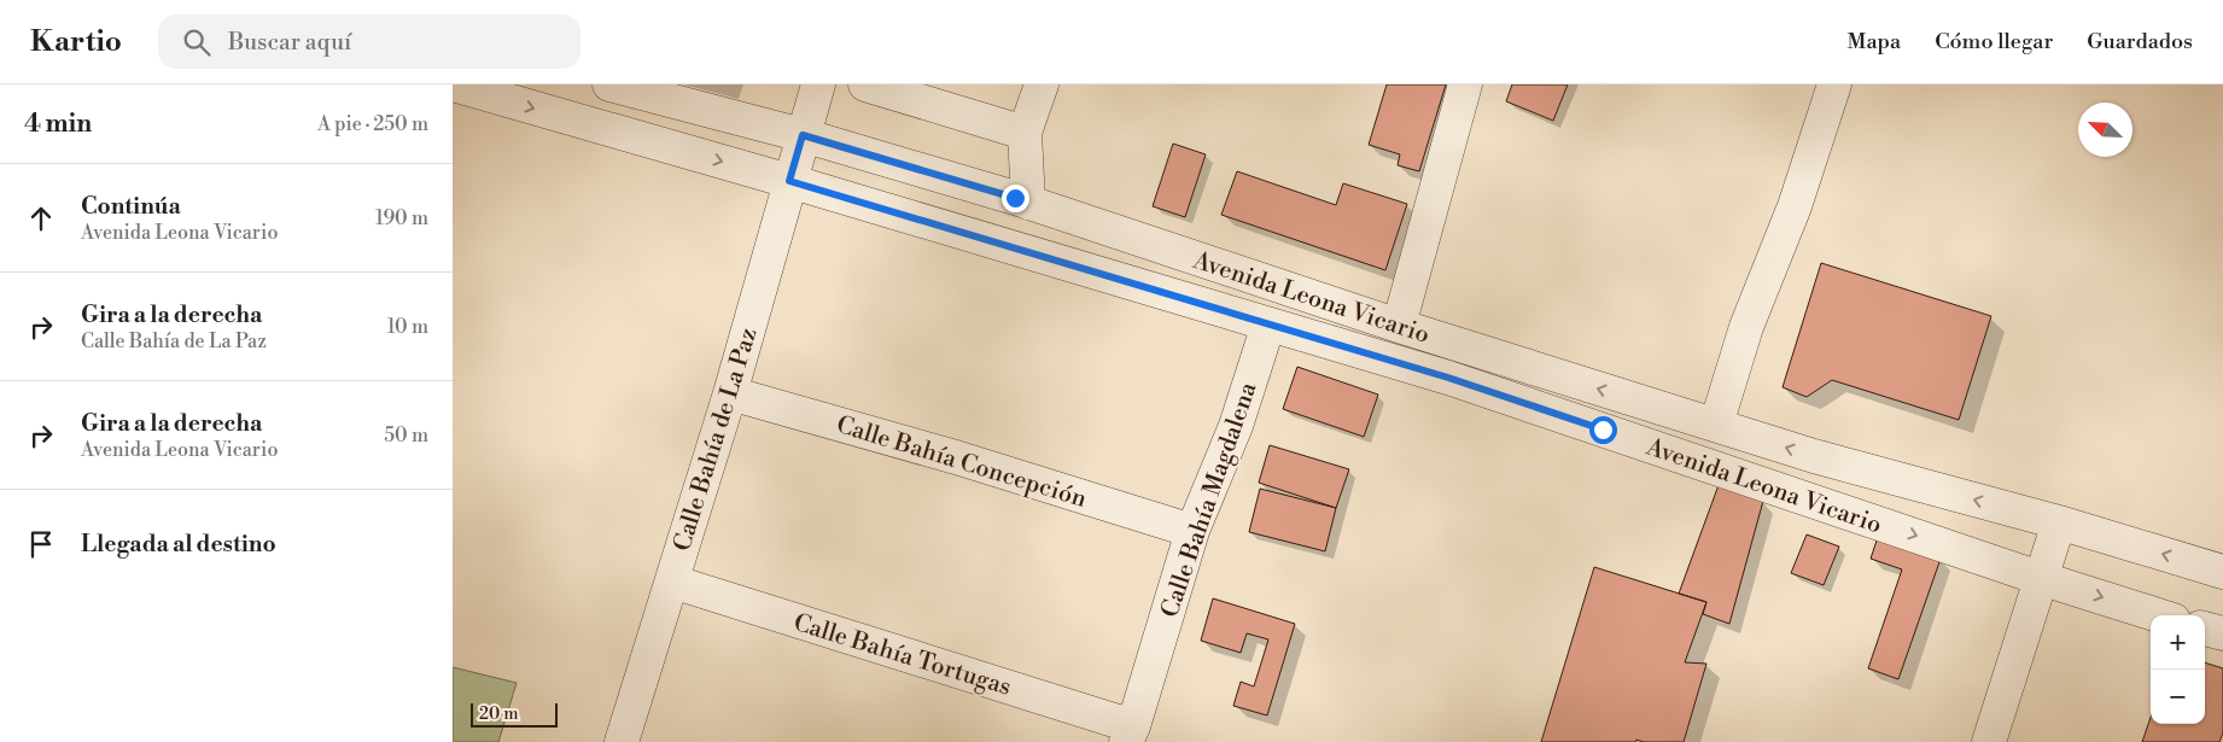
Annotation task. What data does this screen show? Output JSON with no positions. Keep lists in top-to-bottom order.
{
  "streets": {
    "street": [
      "Avenida Leona Vicario",
      "Calle Bahía de La Paz",
      "Calle Bahía Concepción",
      "Calle Bahía Magdalena",
      "Calle Bahía Tortugas"
    ]
  },
  "crossings": [
    ["Avenida Leona Vicario", "Calle Bahía de La Paz"],
    ["Avenida Leona Vicario", "Calle Bahía Magdalena"],
    ["Calle Bahía de La Paz", "Calle Bahía Concepción"],
    ["Calle Bahía de La Paz", "Calle Bahía Tortugas"],
    ["Calle Bahía Concepción", "Calle Bahía Magdalena"],
    ["Calle Bahía Magdalena", "Calle Bahía Tortugas"]
  ],
  "scale_bar": "20 m",
  "north": "top left",
  "page": {
    "header": "Kartio",
    "search": "Buscar aquí",
    "nav": ["Mapa", "Cómo llegar", "Guardados"],
    "heading": ["4 min", "A pie · 250 m"],
    "list": [
      ["Continúa", "Avenida Leona Vicario", "190 m"],
      ["Gira a la derecha", "Calle Bahía de La Paz", "10 m"],
      ["Gira a la derecha", "Avenida Leona Vicario", "50 m"],
      "Llegada al destino"
    ],
    "map_buttons": ["+", "−"],
    "scale": "20 m"
  }
}
